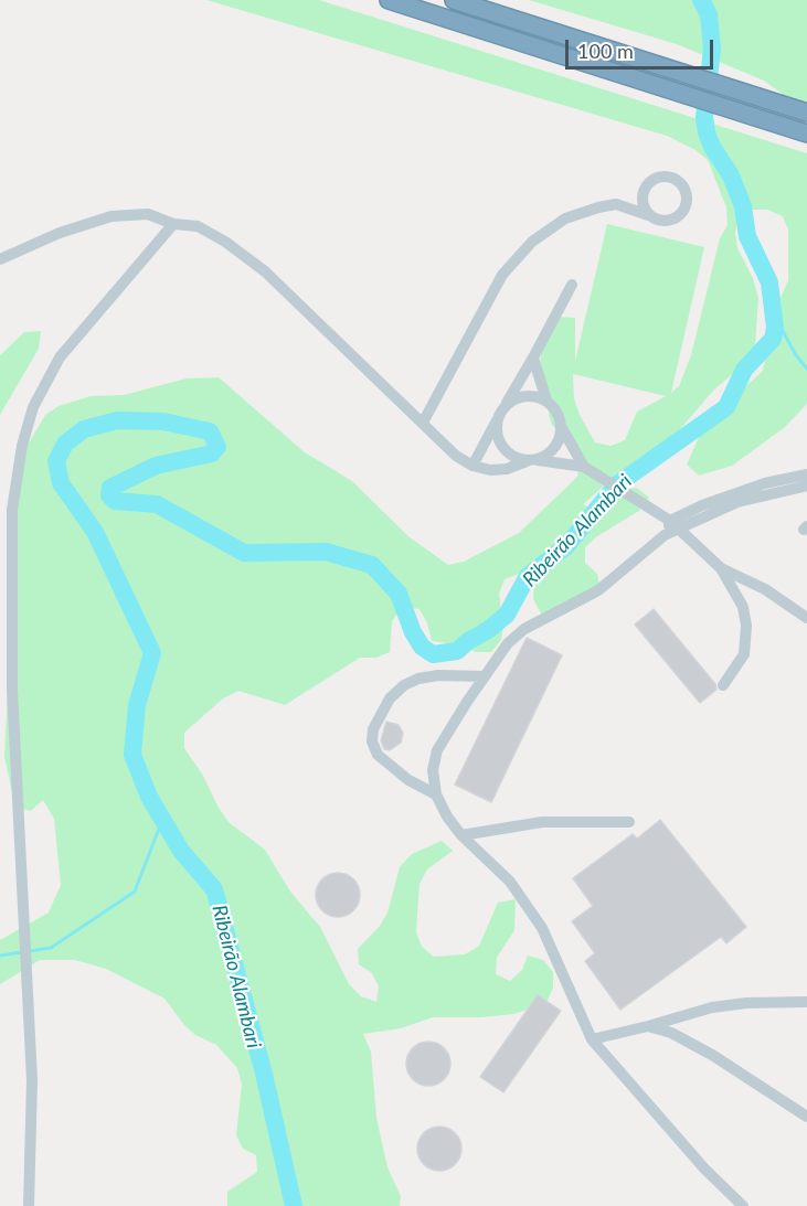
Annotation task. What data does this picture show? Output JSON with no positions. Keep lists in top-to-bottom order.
{
  "water": ["Ribeirão Alambari"],
  "scale_bar": "100 m"
}
